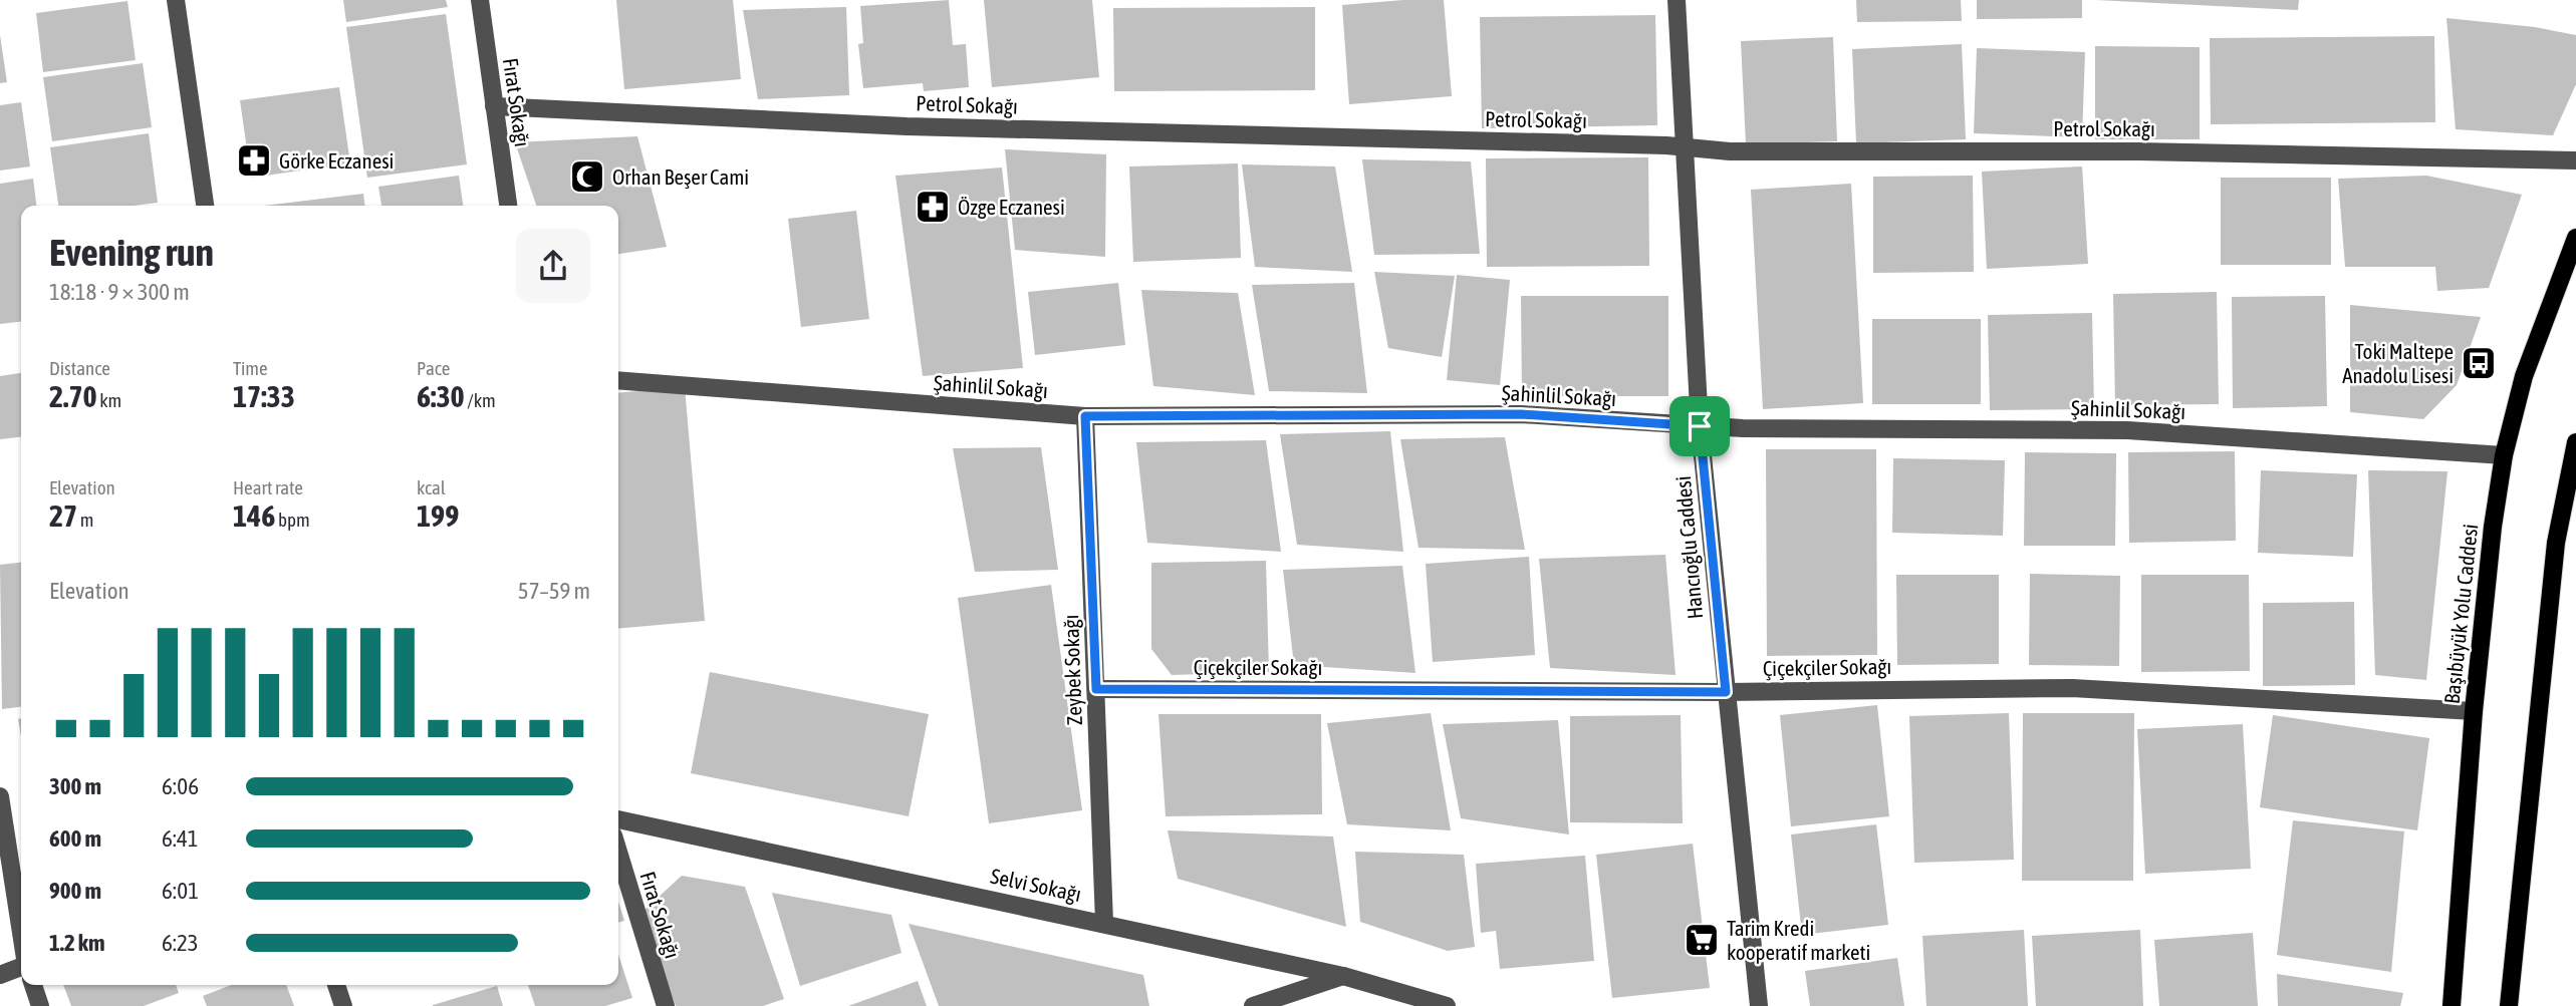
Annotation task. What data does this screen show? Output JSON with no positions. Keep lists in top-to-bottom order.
{
  "streets": {
    "main road": ["Başıbüyük Yolu Caddesi"],
    "street": [
      "Fırat Sokağı",
      "Petrol Sokağı",
      "Şahinlil Sokağı",
      "Hancıoğlu Caddesi",
      "Çiçekçiler Sokağı",
      "Zeybek Sokağı",
      "Selvi Sokağı"
    ]
  },
  "crossings": [
    ["Fırat Sokağı", "Petrol Sokağı"],
    ["Petrol Sokağı", "Hancıoğlu Caddesi"],
    ["Şahinlil Sokağı", "Hancıoğlu Caddesi"],
    ["Şahinlil Sokağı", "Başıbüyük Yolu Caddesi"],
    ["Şahinlil Sokağı", "Zeybek Sokağı"],
    ["Hancıoğlu Caddesi", "Çiçekçiler Sokağı"],
    ["Başıbüyük Yolu Caddesi", "Çiçekçiler Sokağı"],
    ["Çiçekçiler Sokağı", "Zeybek Sokağı"],
    ["Zeybek Sokağı", "Selvi Sokağı"]
  ],
  "places": {
    "pharmacy": ["Görke Eczanesi", "Özge Eczanesi"],
    "mosque": ["Orhan Beşer Cami"],
    "bus stop": ["Toki Maltepe Anadolu Lisesi"],
    "supermarket": ["Tarim Kredi kooperatif marketi"]
  },
  "page": {
    "heading": ["Evening run", "18:18 · 9 × 300 m"],
    "stats": [
      ["Distance", "2.70 km"],
      ["Time", "17:33"],
      ["Pace", "6:30 /km"],
      ["Elevation", "27 m"],
      ["Heart rate", "146 bpm"],
      ["kcal", "199"]
    ],
    "chart": ["Elevation", "57–59 m"],
    "list": [
      {
        "name": "300 m",
        "note": "6:06"
      },
      {
        "name": "600 m",
        "note": "6:41"
      },
      {
        "name": "900 m",
        "note": "6:01"
      },
      {
        "name": "1.2 km",
        "note": "6:23"
      }
    ]
  }
}
